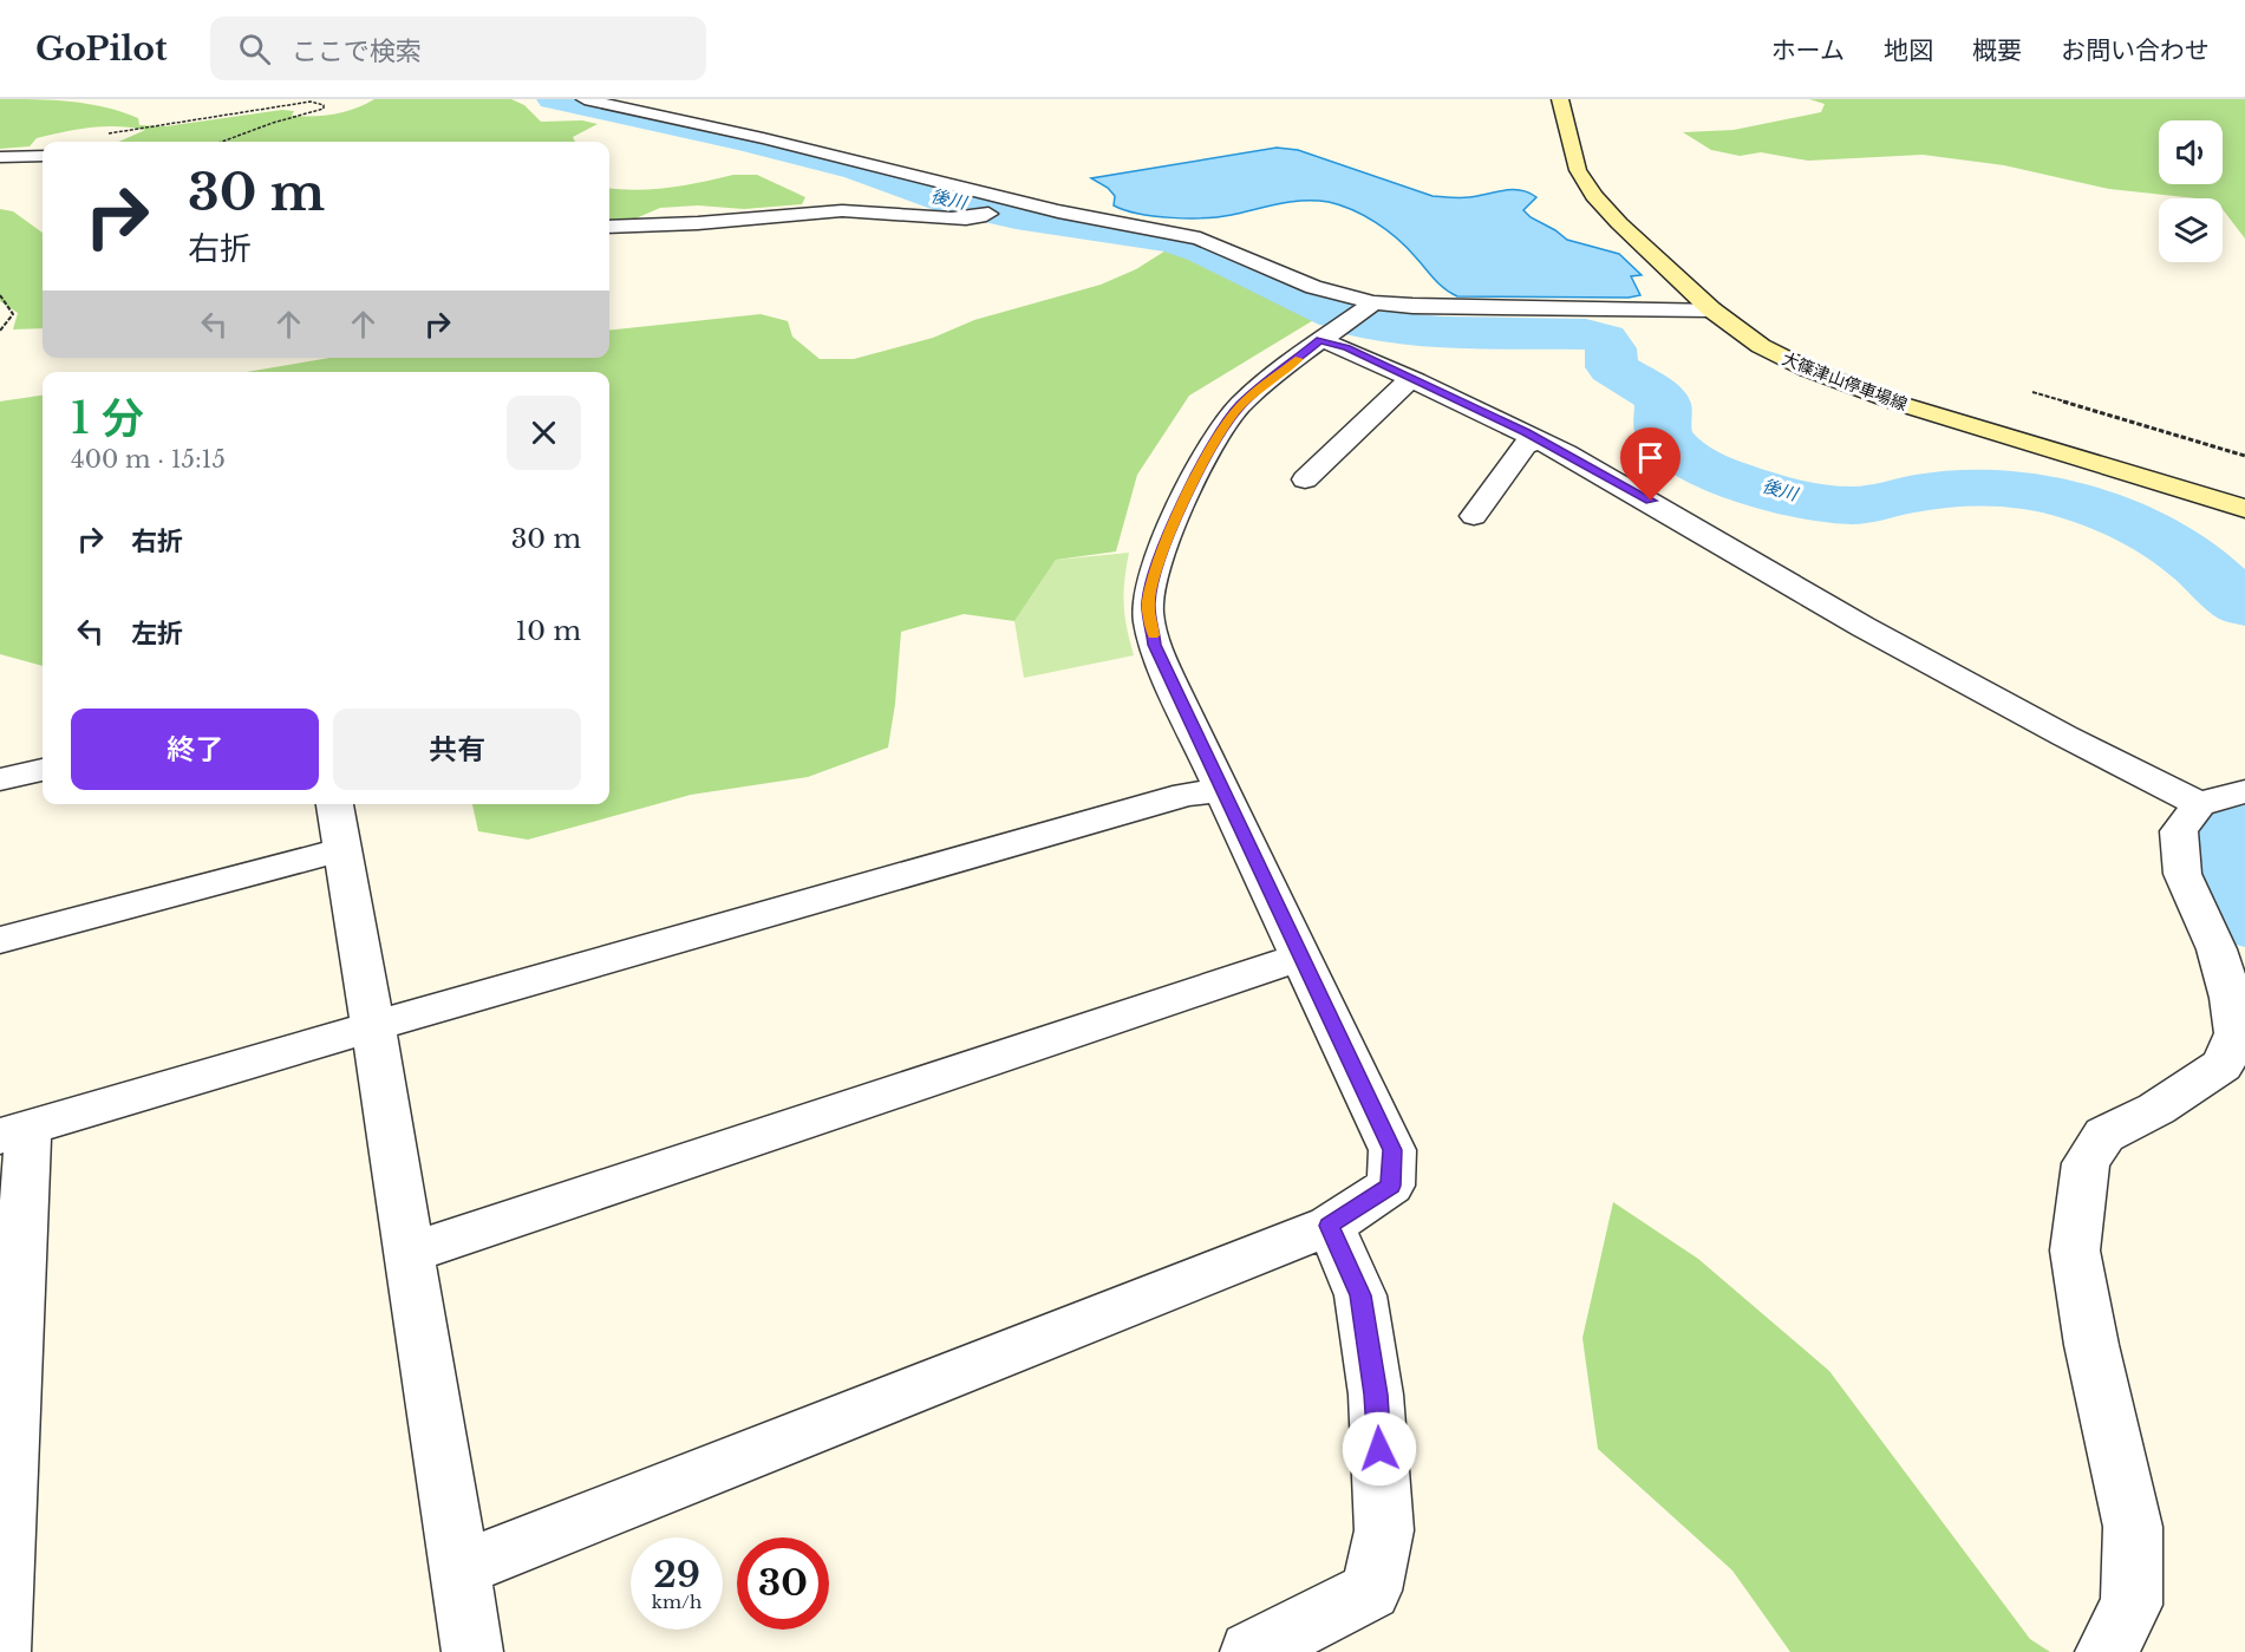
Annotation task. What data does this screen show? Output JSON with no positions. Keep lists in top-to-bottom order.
{
  "streets": {
    "main road": ["大篠津山停車場線"]
  },
  "water": ["後川"],
  "page": {
    "header": "GoPilot",
    "search": "ここで検索",
    "nav": [
      "ホーム",
      "地図",
      "概要",
      "お問い合わせ"
    ],
    "turn": ["30 m", "右折"],
    "heading": ["1 分", "400 m · 15:15"],
    "list": [
      {
        "name": "右折",
        "value": "30 m"
      },
      {
        "name": "左折",
        "value": "10 m"
      }
    ],
    "buttons": ["終了", "共有"],
    "speed": "29 km/h",
    "limit": "30"
  }
}
